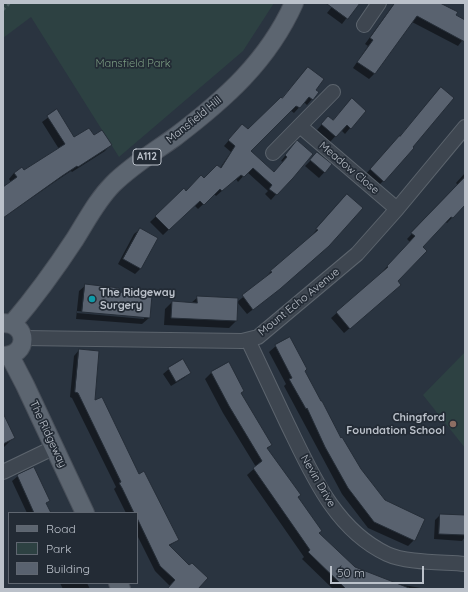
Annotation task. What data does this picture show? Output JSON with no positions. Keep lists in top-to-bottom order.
{
  "streets": {
    "main road": ["Mansfield Hill", "A112", "The Ridgeway"],
    "street": ["Meadow Close", "Mount Echo Avenue", "Nevin Drive"]
  },
  "crossings": [
    ["Mansfield Hill", "A112"],
    ["A112", "Mount Echo Avenue"],
    ["Meadow Close", "Mount Echo Avenue"],
    ["Mount Echo Avenue", "Nevin Drive"]
  ],
  "parks": ["Mansfield Park"],
  "places": ["The Ridgeway Surgery", "Chingford Foundation School"],
  "legend": ["Road", "Park", "Building"],
  "scale_bar": "50 m"
}
